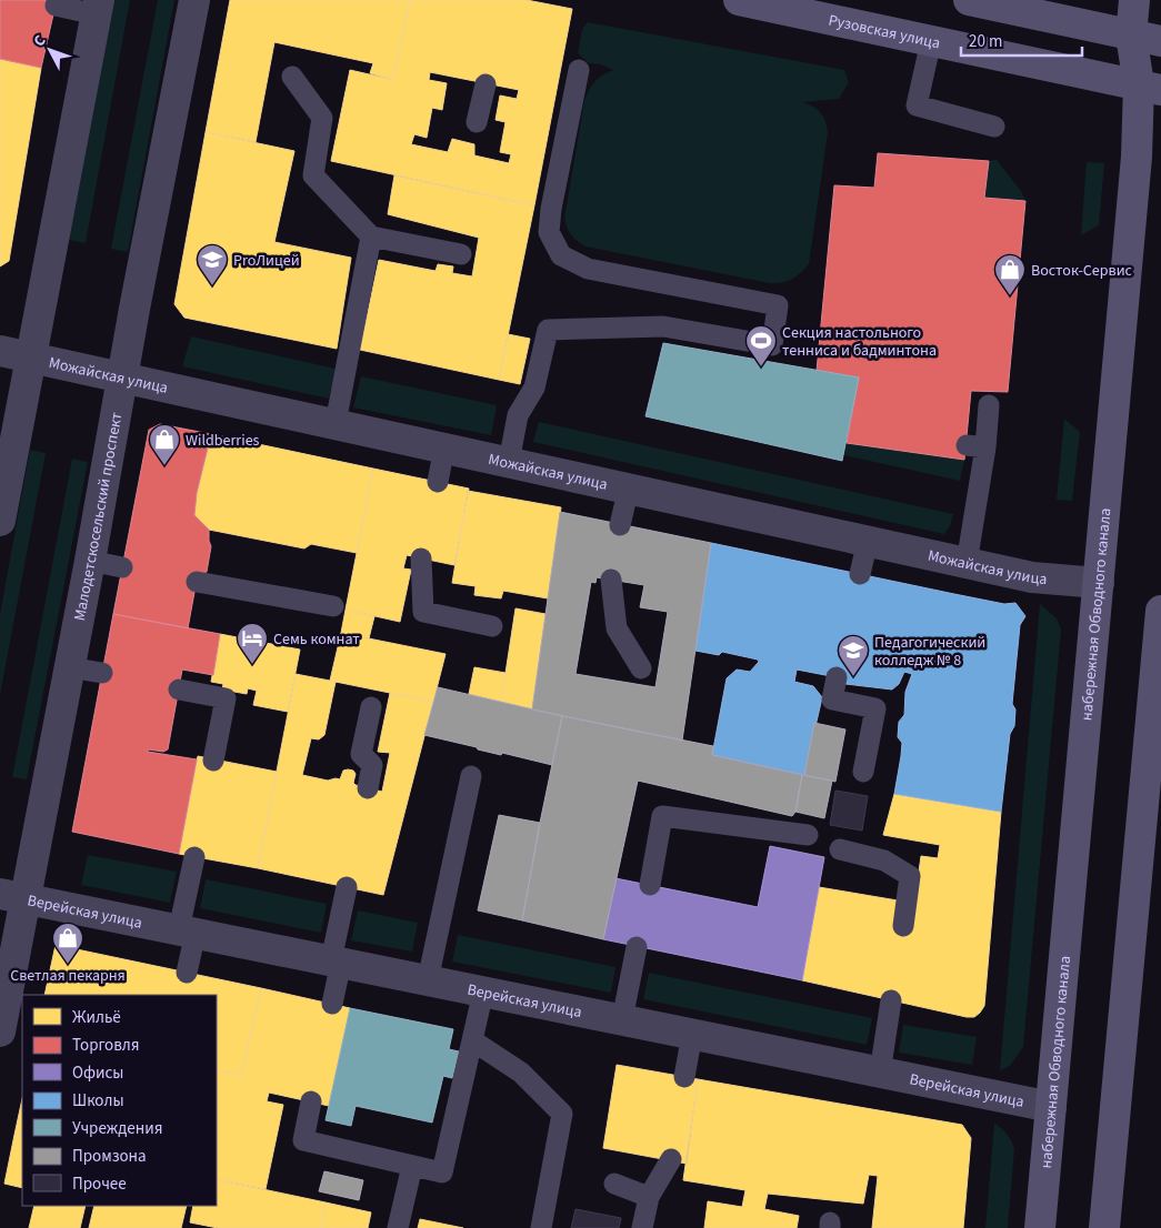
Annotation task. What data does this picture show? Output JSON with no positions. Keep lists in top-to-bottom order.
{
  "streets": {
    "main road": ["Рузовская улица", "набережная Обводного канала"],
    "street": ["Можайская улица", "Малодетскосельский проспект", "Верейская улица"]
  },
  "crossings": [
    ["Рузовская улица", "набережная Обводного канала"],
    ["Можайская улица", "Малодетскосельский проспект"],
    ["Можайская улица", "набережная Обводного канала"],
    ["Малодетскосельский проспект", "Верейская улица"],
    ["набережная Обводного канала", "Верейская улица"]
  ],
  "places": {
    "school or university": ["ProЛицей", "Педагогический колледж № 8"],
    "shop": ["Восток-Сервис", "Wildberries", "Светлая пекарня"],
    "sports": ["Секция настольного тенниса и бадминтона"],
    "hotel": ["Семь комнат"]
  },
  "legend": [
    "Жильё",
    "Торговля",
    "Офисы",
    "Школы",
    "Учреждения",
    "Промзона",
    "Прочее"
  ],
  "scale_bar": "20 m",
  "north": "top left"
}
